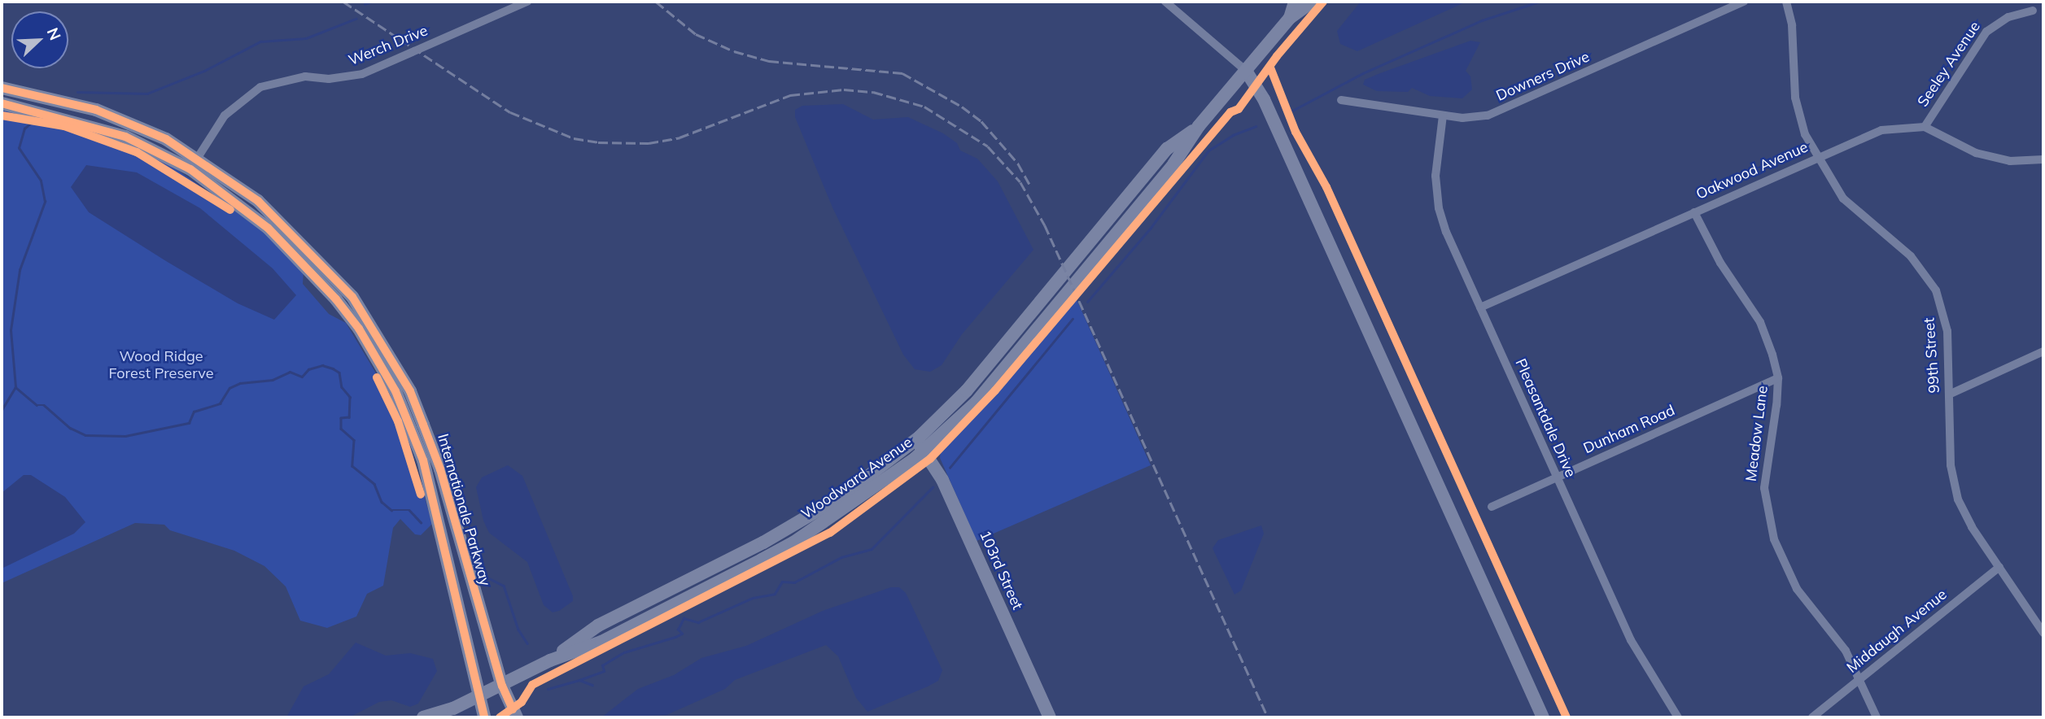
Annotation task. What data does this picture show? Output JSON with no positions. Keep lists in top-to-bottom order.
{
  "streets": {
    "street": [
      "Werch Drive",
      "Seeley Avenue",
      "Downers Drive",
      "Oakwood Avenue",
      "99th Street",
      "Pleasantdale Drive",
      "Dunham Road",
      "Meadow Lane",
      "Woodward Avenue",
      "Internationale Parkway",
      "103rd Street",
      "Middaugh Avenue"
    ]
  },
  "crossings": [
    ["Werch Drive", "Internationale Parkway"],
    ["Seeley Avenue", "Oakwood Avenue"],
    ["Downers Drive", "Pleasantdale Drive"],
    ["Oakwood Avenue", "99th Street"],
    ["Oakwood Avenue", "Pleasantdale Drive"],
    ["Oakwood Avenue", "Meadow Lane"],
    ["99th Street", "Middaugh Avenue"],
    ["Pleasantdale Drive", "Dunham Road"],
    ["Dunham Road", "Meadow Lane"],
    ["Meadow Lane", "Middaugh Avenue"],
    ["Woodward Avenue", "Internationale Parkway"],
    ["Woodward Avenue", "103rd Street"]
  ],
  "parks": ["Wood Ridge Forest Preserve"],
  "north": "top right"
}
